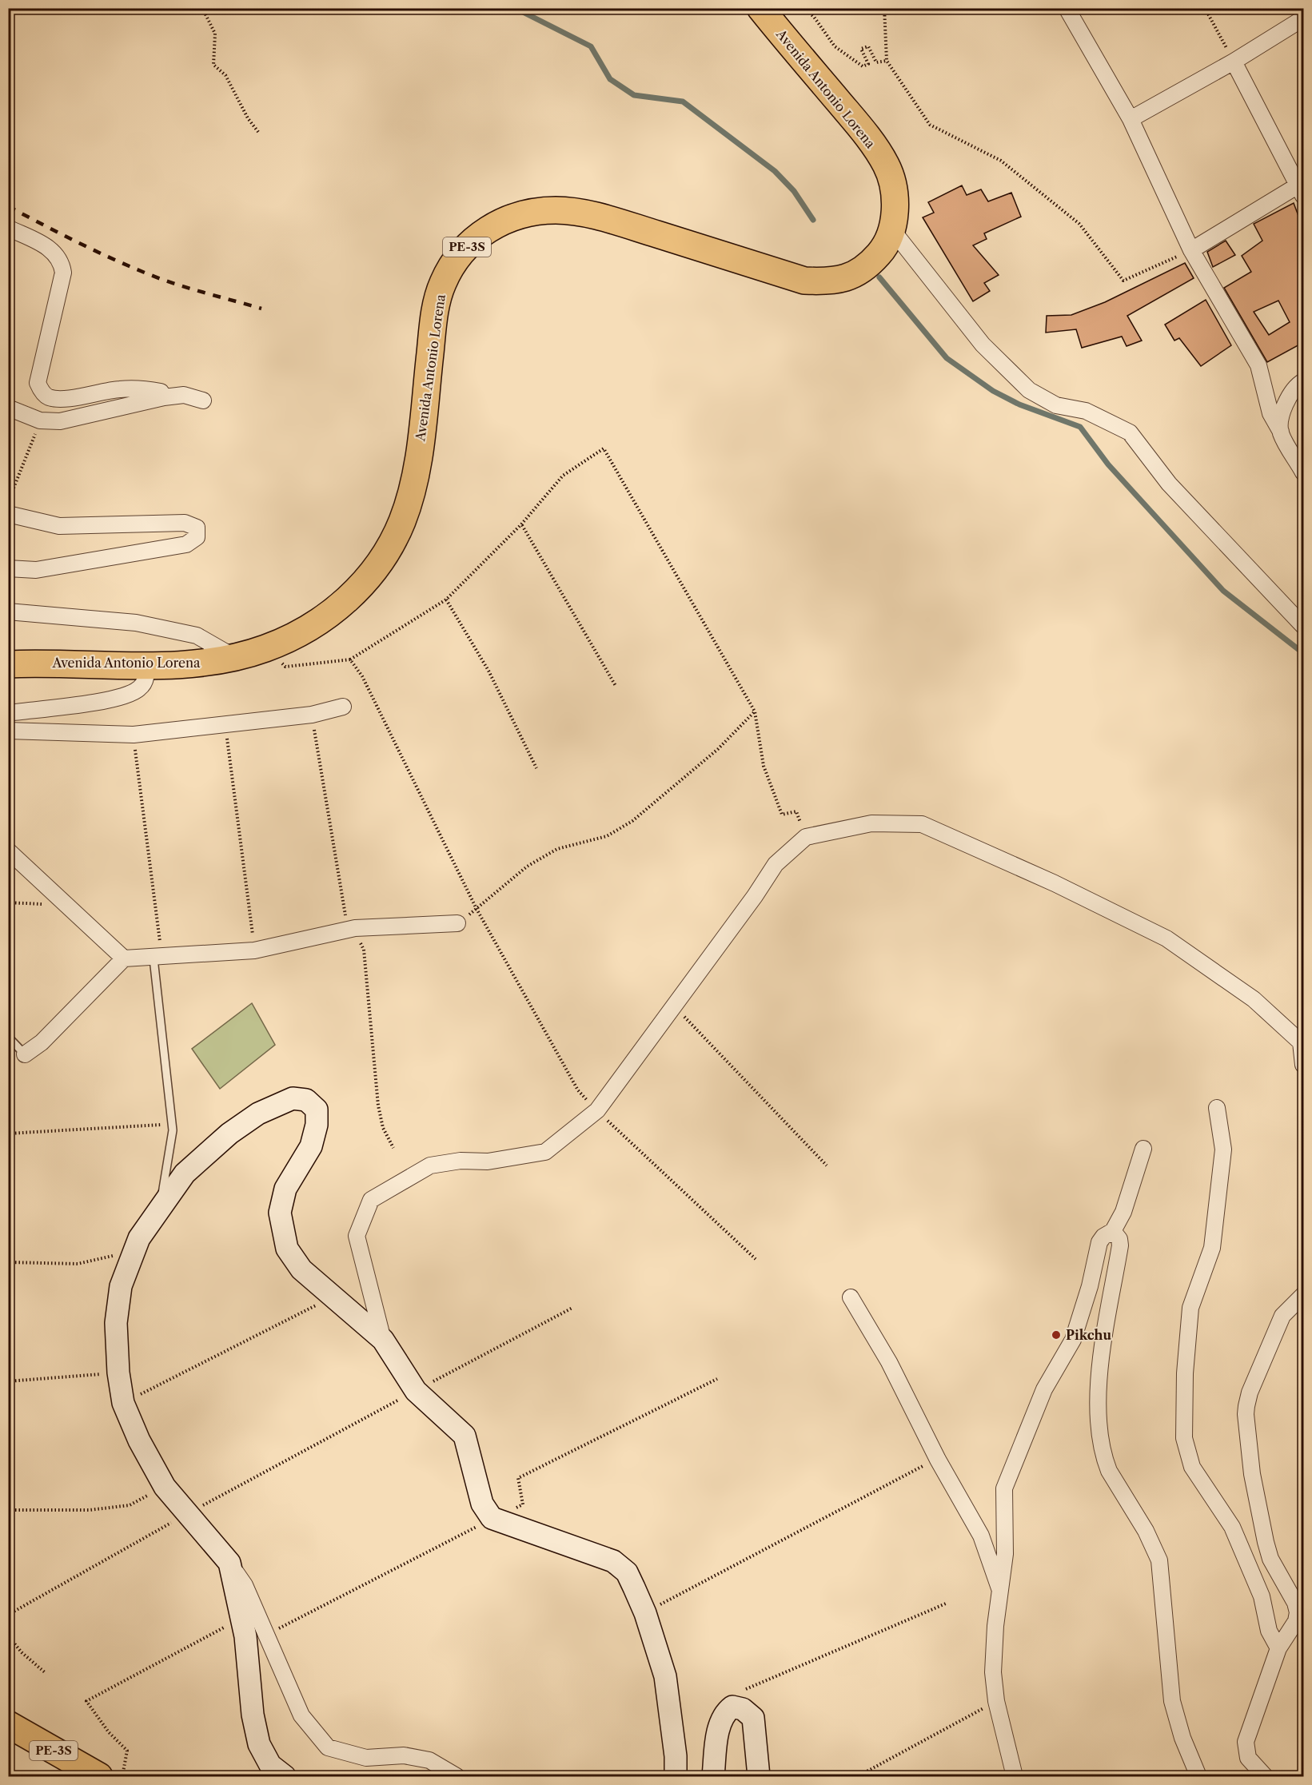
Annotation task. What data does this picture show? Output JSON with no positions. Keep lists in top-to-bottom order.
{
  "streets": {
    "highway": ["Avenida Antonio Lorena", "PE-3S"]
  },
  "places": ["Pikchu"]
}
